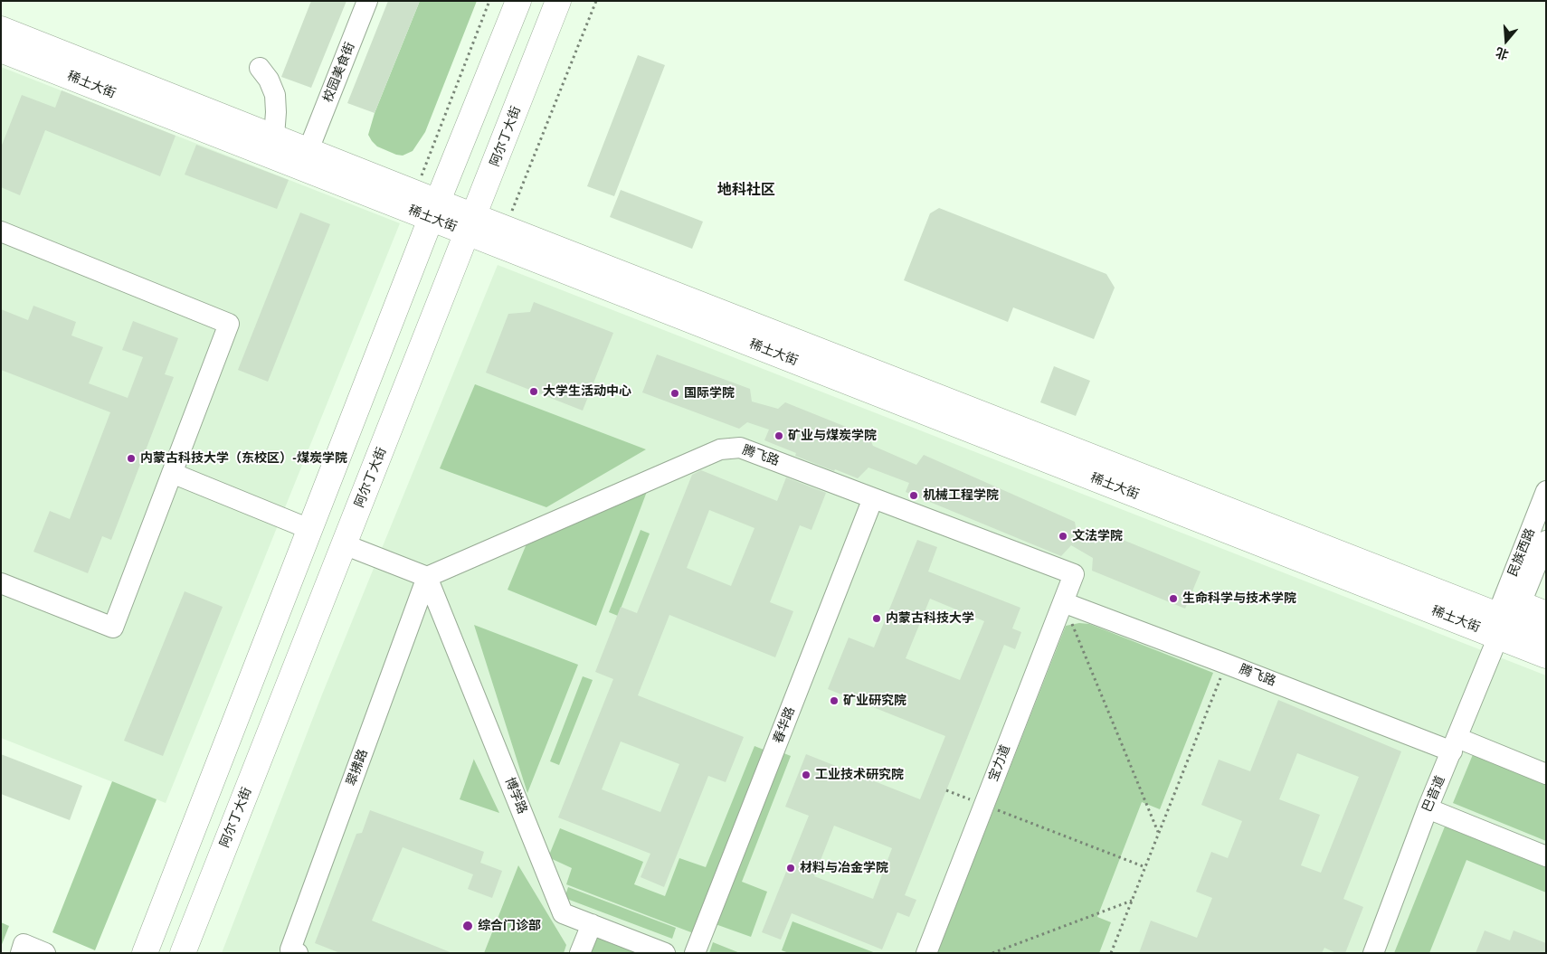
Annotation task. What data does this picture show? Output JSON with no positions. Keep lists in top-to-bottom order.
{
  "streets": {
    "main road": ["稀土大街", "阿尔丁大街"],
    "street": [
      "校园美食街",
      "腾飞路",
      "民族西路",
      "春华路",
      "宝力道",
      "翠拂路",
      "巴音道",
      "博学路"
    ]
  },
  "crossings": [
    ["稀土大街", "阿尔丁大街"],
    ["稀土大街", "民族西路"],
    ["稀土大街", "巴音道"],
    ["腾飞路", "春华路"],
    ["腾飞路", "宝力道"],
    ["腾飞路", "翠拂路"],
    ["腾飞路", "巴音道"],
    ["腾飞路", "博学路"],
    ["民族西路", "巴音道"],
    ["翠拂路", "博学路"]
  ],
  "districts": ["地科社区"],
  "places": [
    "大学生活动中心",
    "国际学院",
    "矿业与煤炭学院",
    "内蒙古科技大学（东校区）-煤炭学院",
    "机械工程学院",
    "文法学院",
    "生命科学与技术学院",
    "内蒙古科技大学",
    "矿业研究院",
    "工业技术研究院",
    "材料与冶金学院",
    "综合门诊部"
  ],
  "north": "bottom"
}
